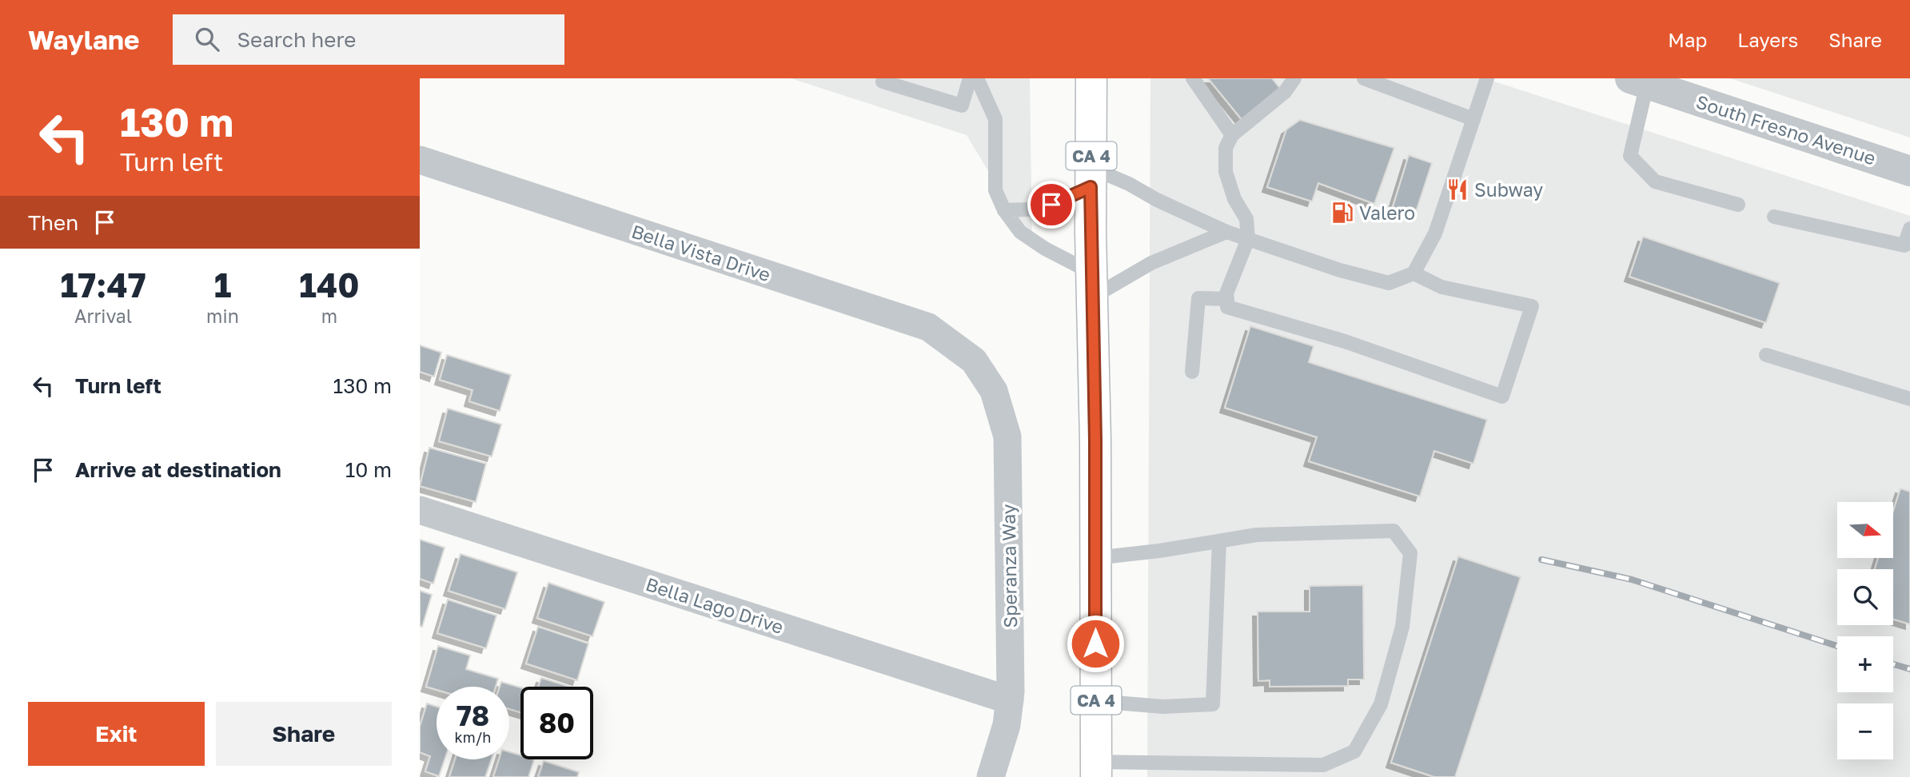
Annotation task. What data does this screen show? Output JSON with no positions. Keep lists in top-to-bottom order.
{
  "streets": {
    "highway": ["CA 4"],
    "street": [
      "South Fresno Avenue",
      "Bella Vista Drive",
      "Speranza Way",
      "Bella Lago Drive"
    ]
  },
  "crossings": [
    ["Bella Vista Drive", "Speranza Way"],
    ["Speranza Way", "Bella Lago Drive"]
  ],
  "places": {
    "restaurant": ["Subway"],
    "fuel station": ["Valero"]
  },
  "north": "right",
  "page": {
    "header": "Waylane",
    "search": "Search here",
    "nav": ["Map", "Layers", "Share"],
    "turn": ["130 m", "Turn left"],
    "then": "Then",
    "eta": [
      "17:47",
      "Arrival",
      "1",
      "min",
      "140",
      "m"
    ],
    "list": [
      {
        "name": "Turn left",
        "value": "130 m"
      },
      {
        "name": "Arrive at destination",
        "value": "10 m"
      }
    ],
    "map_buttons": ["+", "−"],
    "speed": "78 km/h",
    "limit": "80",
    "buttons": ["Exit", "Share"]
  }
}
